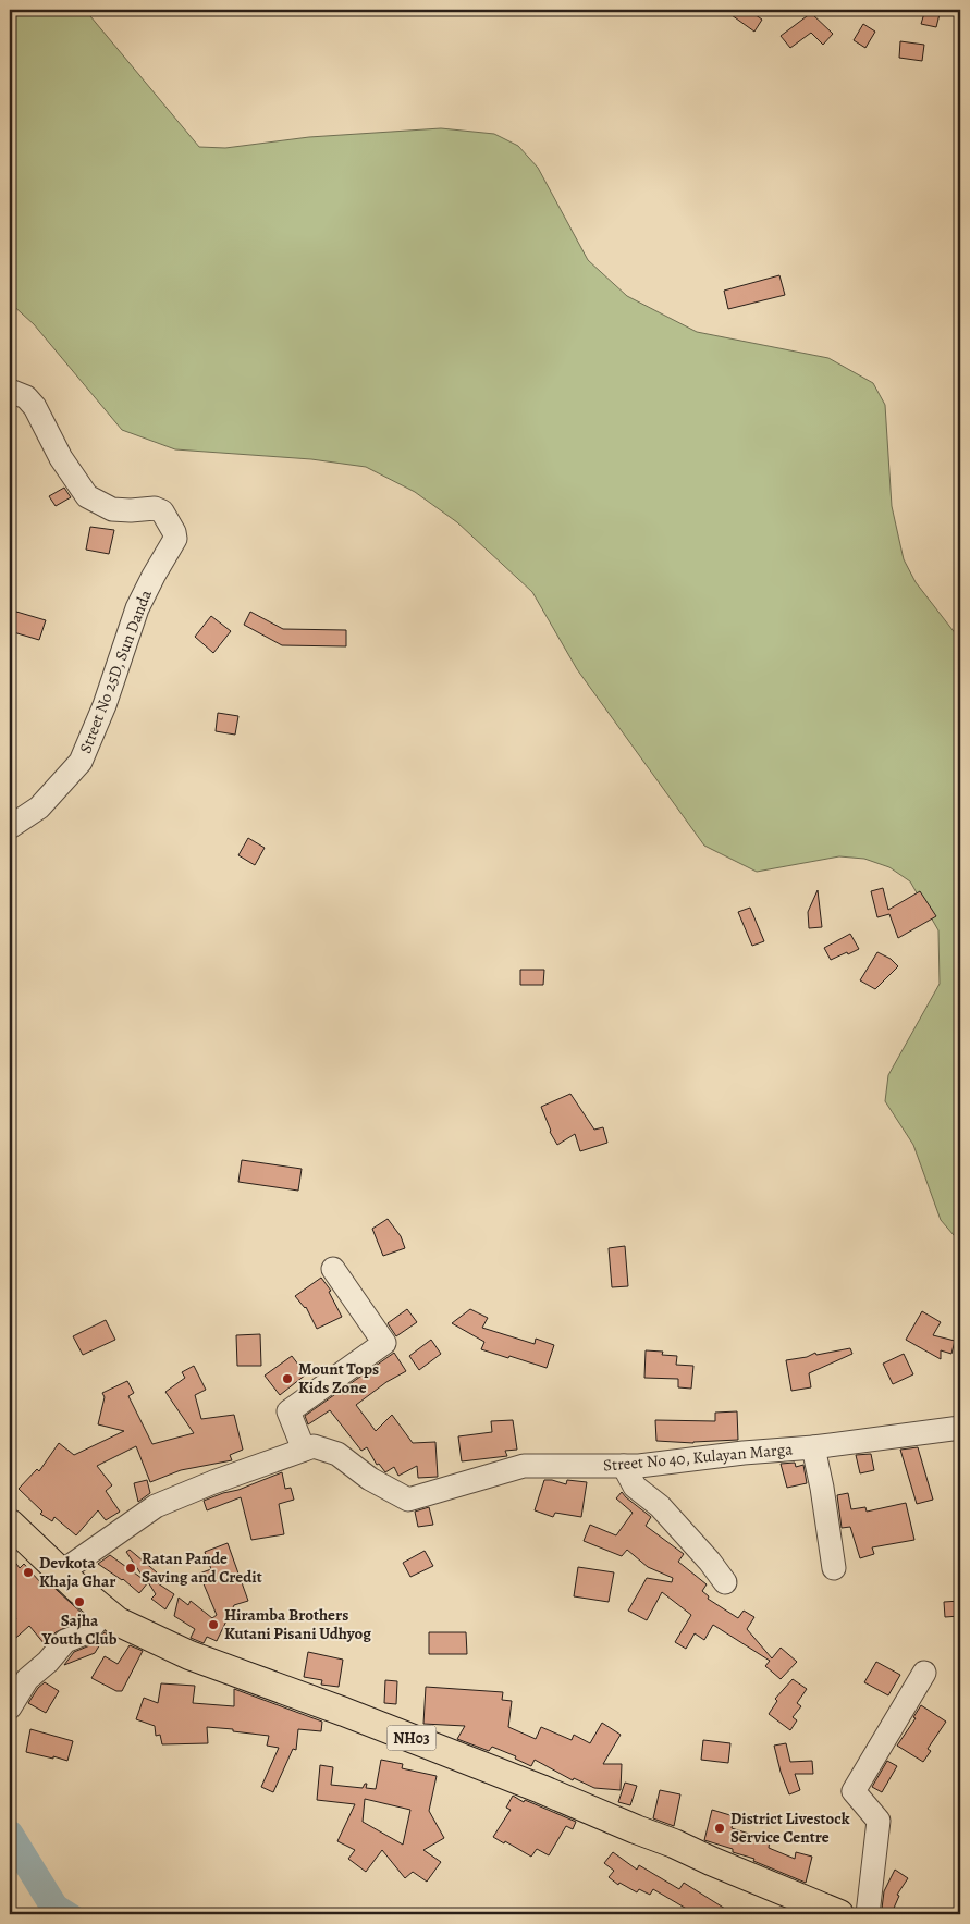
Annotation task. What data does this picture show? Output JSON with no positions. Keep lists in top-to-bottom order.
{
  "streets": {
    "main road": ["NH03"],
    "street": ["Street No 25D, Sun Danda", "Street No 40, Kulayan Marga"]
  },
  "crossings": [
    ["Street No 40, Kulayan Marga", "NH03"]
  ],
  "places": [
    "Mount Tops Kids Zone",
    "Ratan Pande Saving and Credit",
    "Devkota Khaja Ghar",
    "Sajha Youth Club",
    "Hiramba Brothers Kutani Pisani Udhyog",
    "District Livestock Service Centre"
  ]
}
